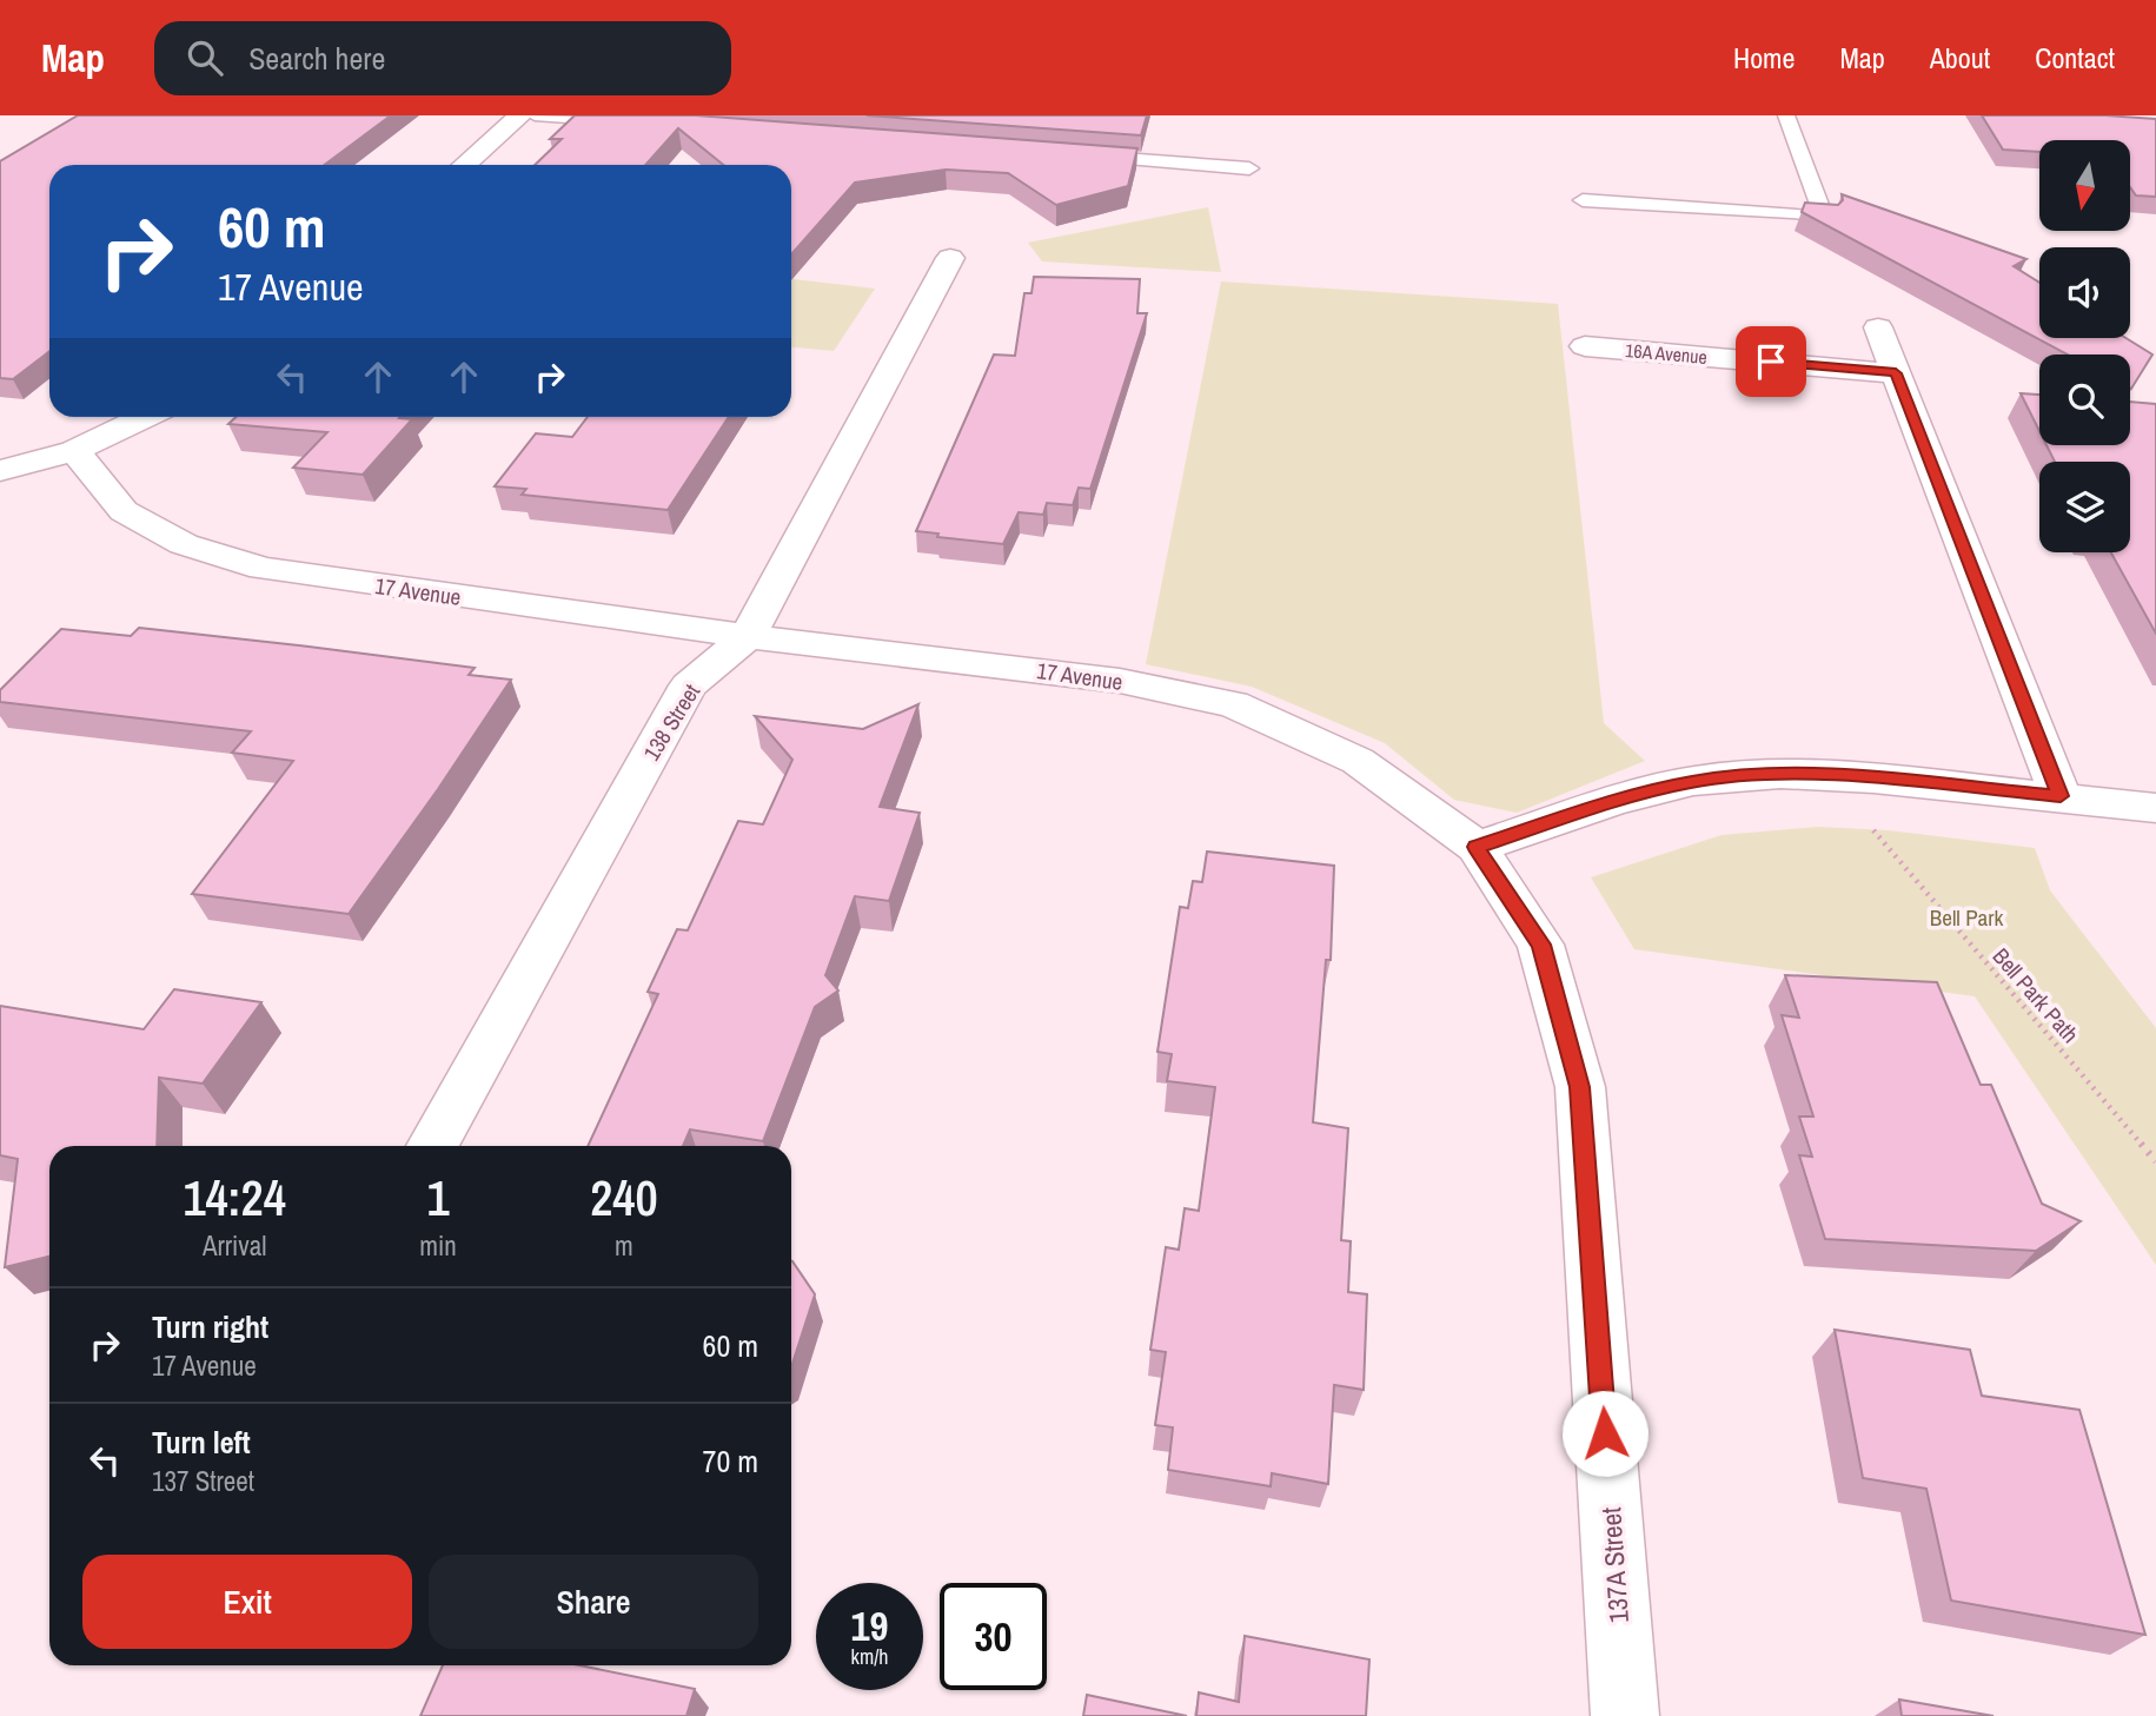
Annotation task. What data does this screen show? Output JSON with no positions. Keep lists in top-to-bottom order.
{
  "streets": {
    "street": [
      "16A Avenue",
      "17 Avenue",
      "138 Street",
      "137A Street"
    ],
    "path": ["Bell Park Path"]
  },
  "crossings": [
    ["17 Avenue", "138 Street"],
    ["17 Avenue", "137A Street"]
  ],
  "parks": ["Bell Park"],
  "north": "bottom",
  "page": {
    "header": "Map",
    "search": "Search here",
    "nav": [
      "Home",
      "Map",
      "About",
      "Contact"
    ],
    "turn": ["60 m", "17 Avenue"],
    "eta": [
      "14:24",
      "Arrival",
      "1",
      "min",
      "240",
      "m"
    ],
    "list": [
      {
        "name": "Turn right",
        "note": "17 Avenue",
        "value": "60 m"
      },
      {
        "name": "Turn left",
        "note": "137 Street",
        "value": "70 m"
      }
    ],
    "buttons": ["Exit", "Share"],
    "speed": "19 km/h",
    "limit": "30"
  }
}
